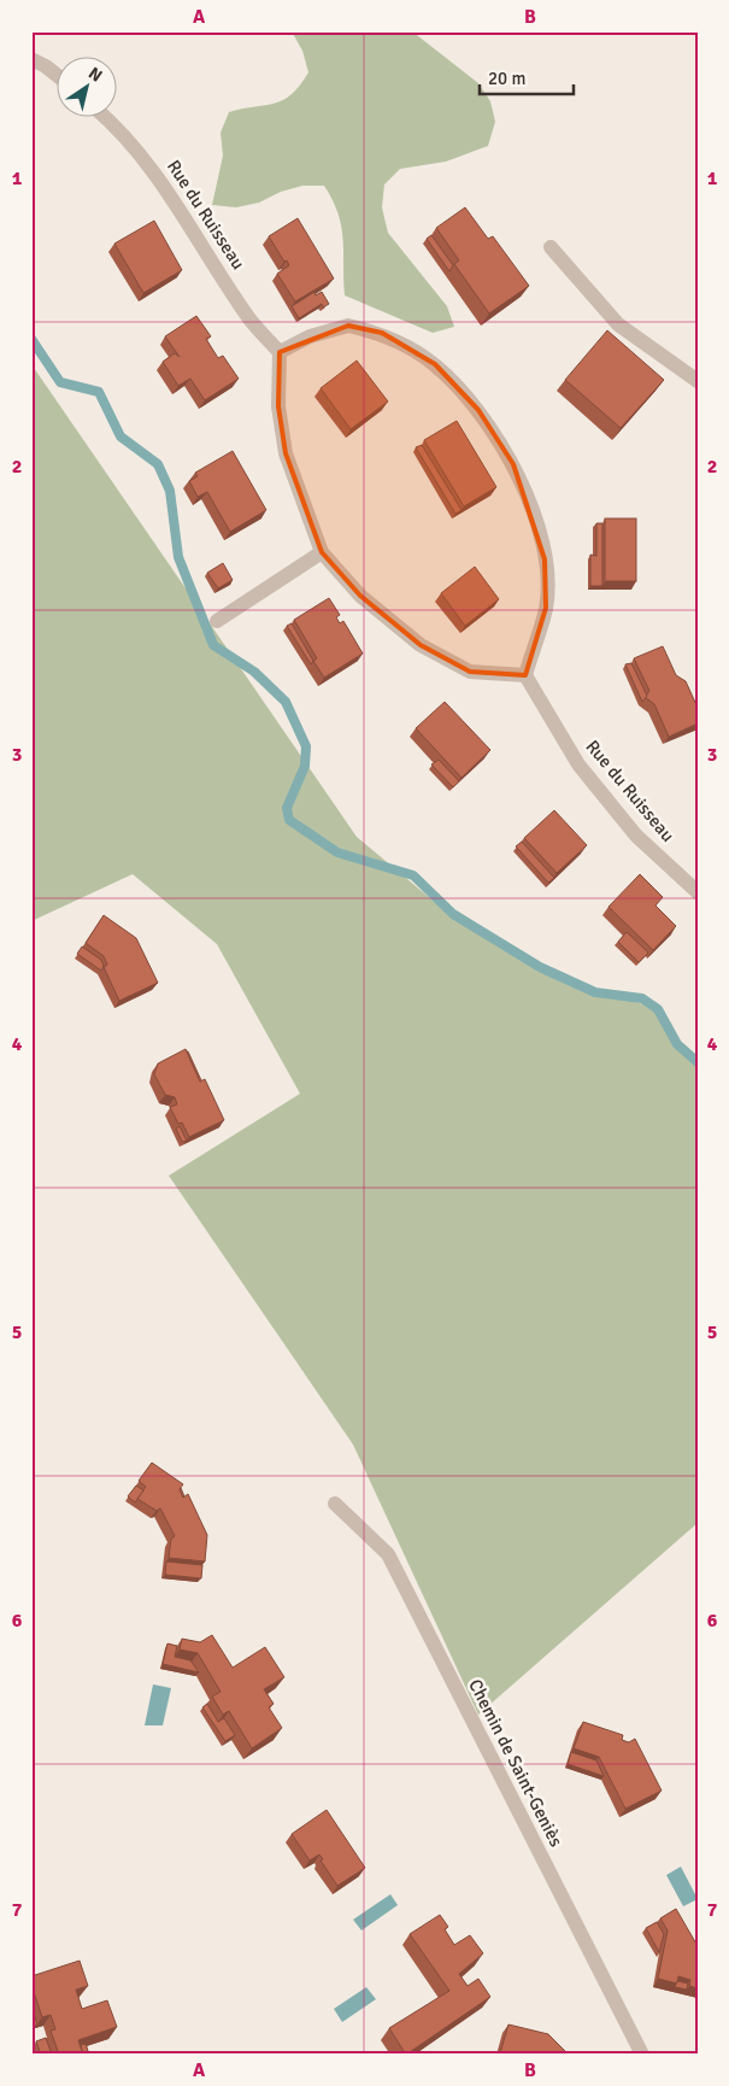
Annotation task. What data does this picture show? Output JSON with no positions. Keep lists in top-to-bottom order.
{
  "streets": {
    "street": ["Rue du Ruisseau", "Chemin de Saint-Geniès"]
  },
  "scale_bar": "20 m",
  "north": "top right",
  "grid": {
    "columns": ["A", "B"],
    "rows": [
      "1",
      "2",
      "3",
      "4",
      "5",
      "6",
      "7"
    ]
  }
}
